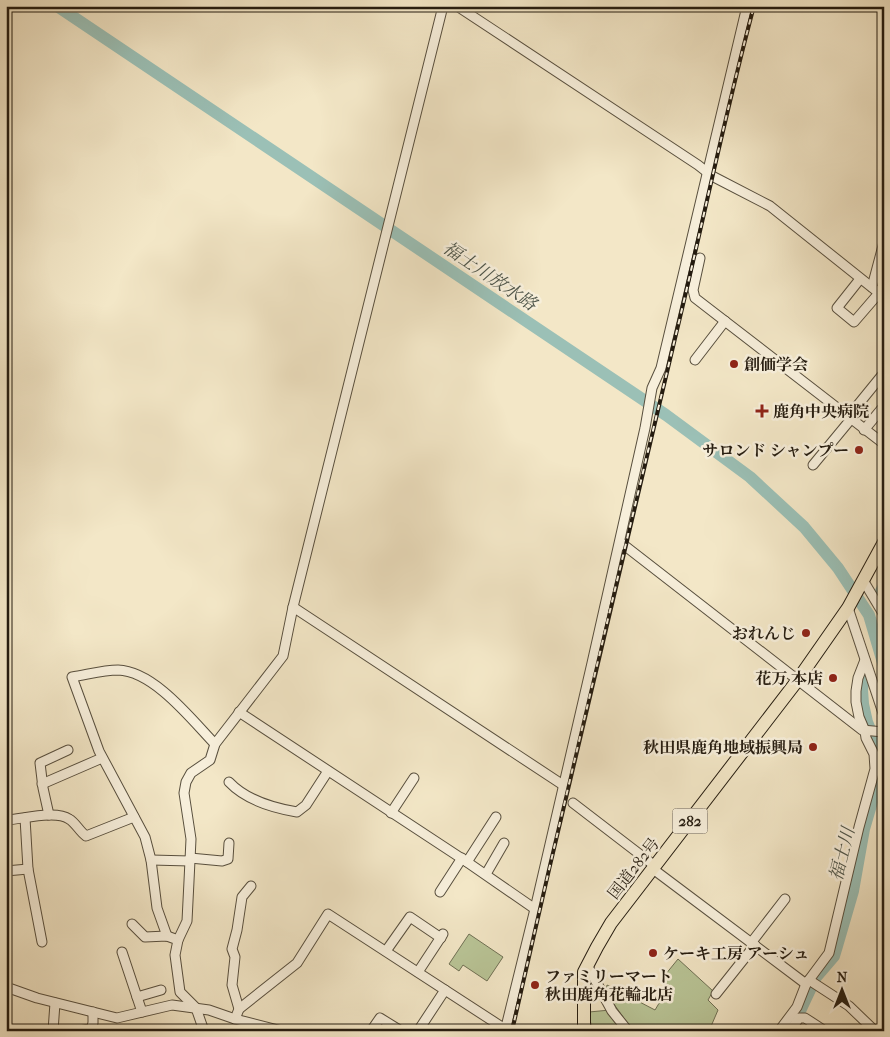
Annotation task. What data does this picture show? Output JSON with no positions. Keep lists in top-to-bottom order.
{
  "streets": {
    "highway": ["282", "国道282号"]
  },
  "water": ["福士川放水路", "福士川"],
  "places": {
    "other": [
      "創価学会",
      "サロンド シャンプー",
      "おれんじ",
      "花万 本店",
      "秋田県鹿角地域振興局",
      "ケーキ工房 アーシュ",
      "ファミリーマート 秋田鹿角花輪北店"
    ],
    "health": ["鹿角中央病院"]
  },
  "north": "top"
}
